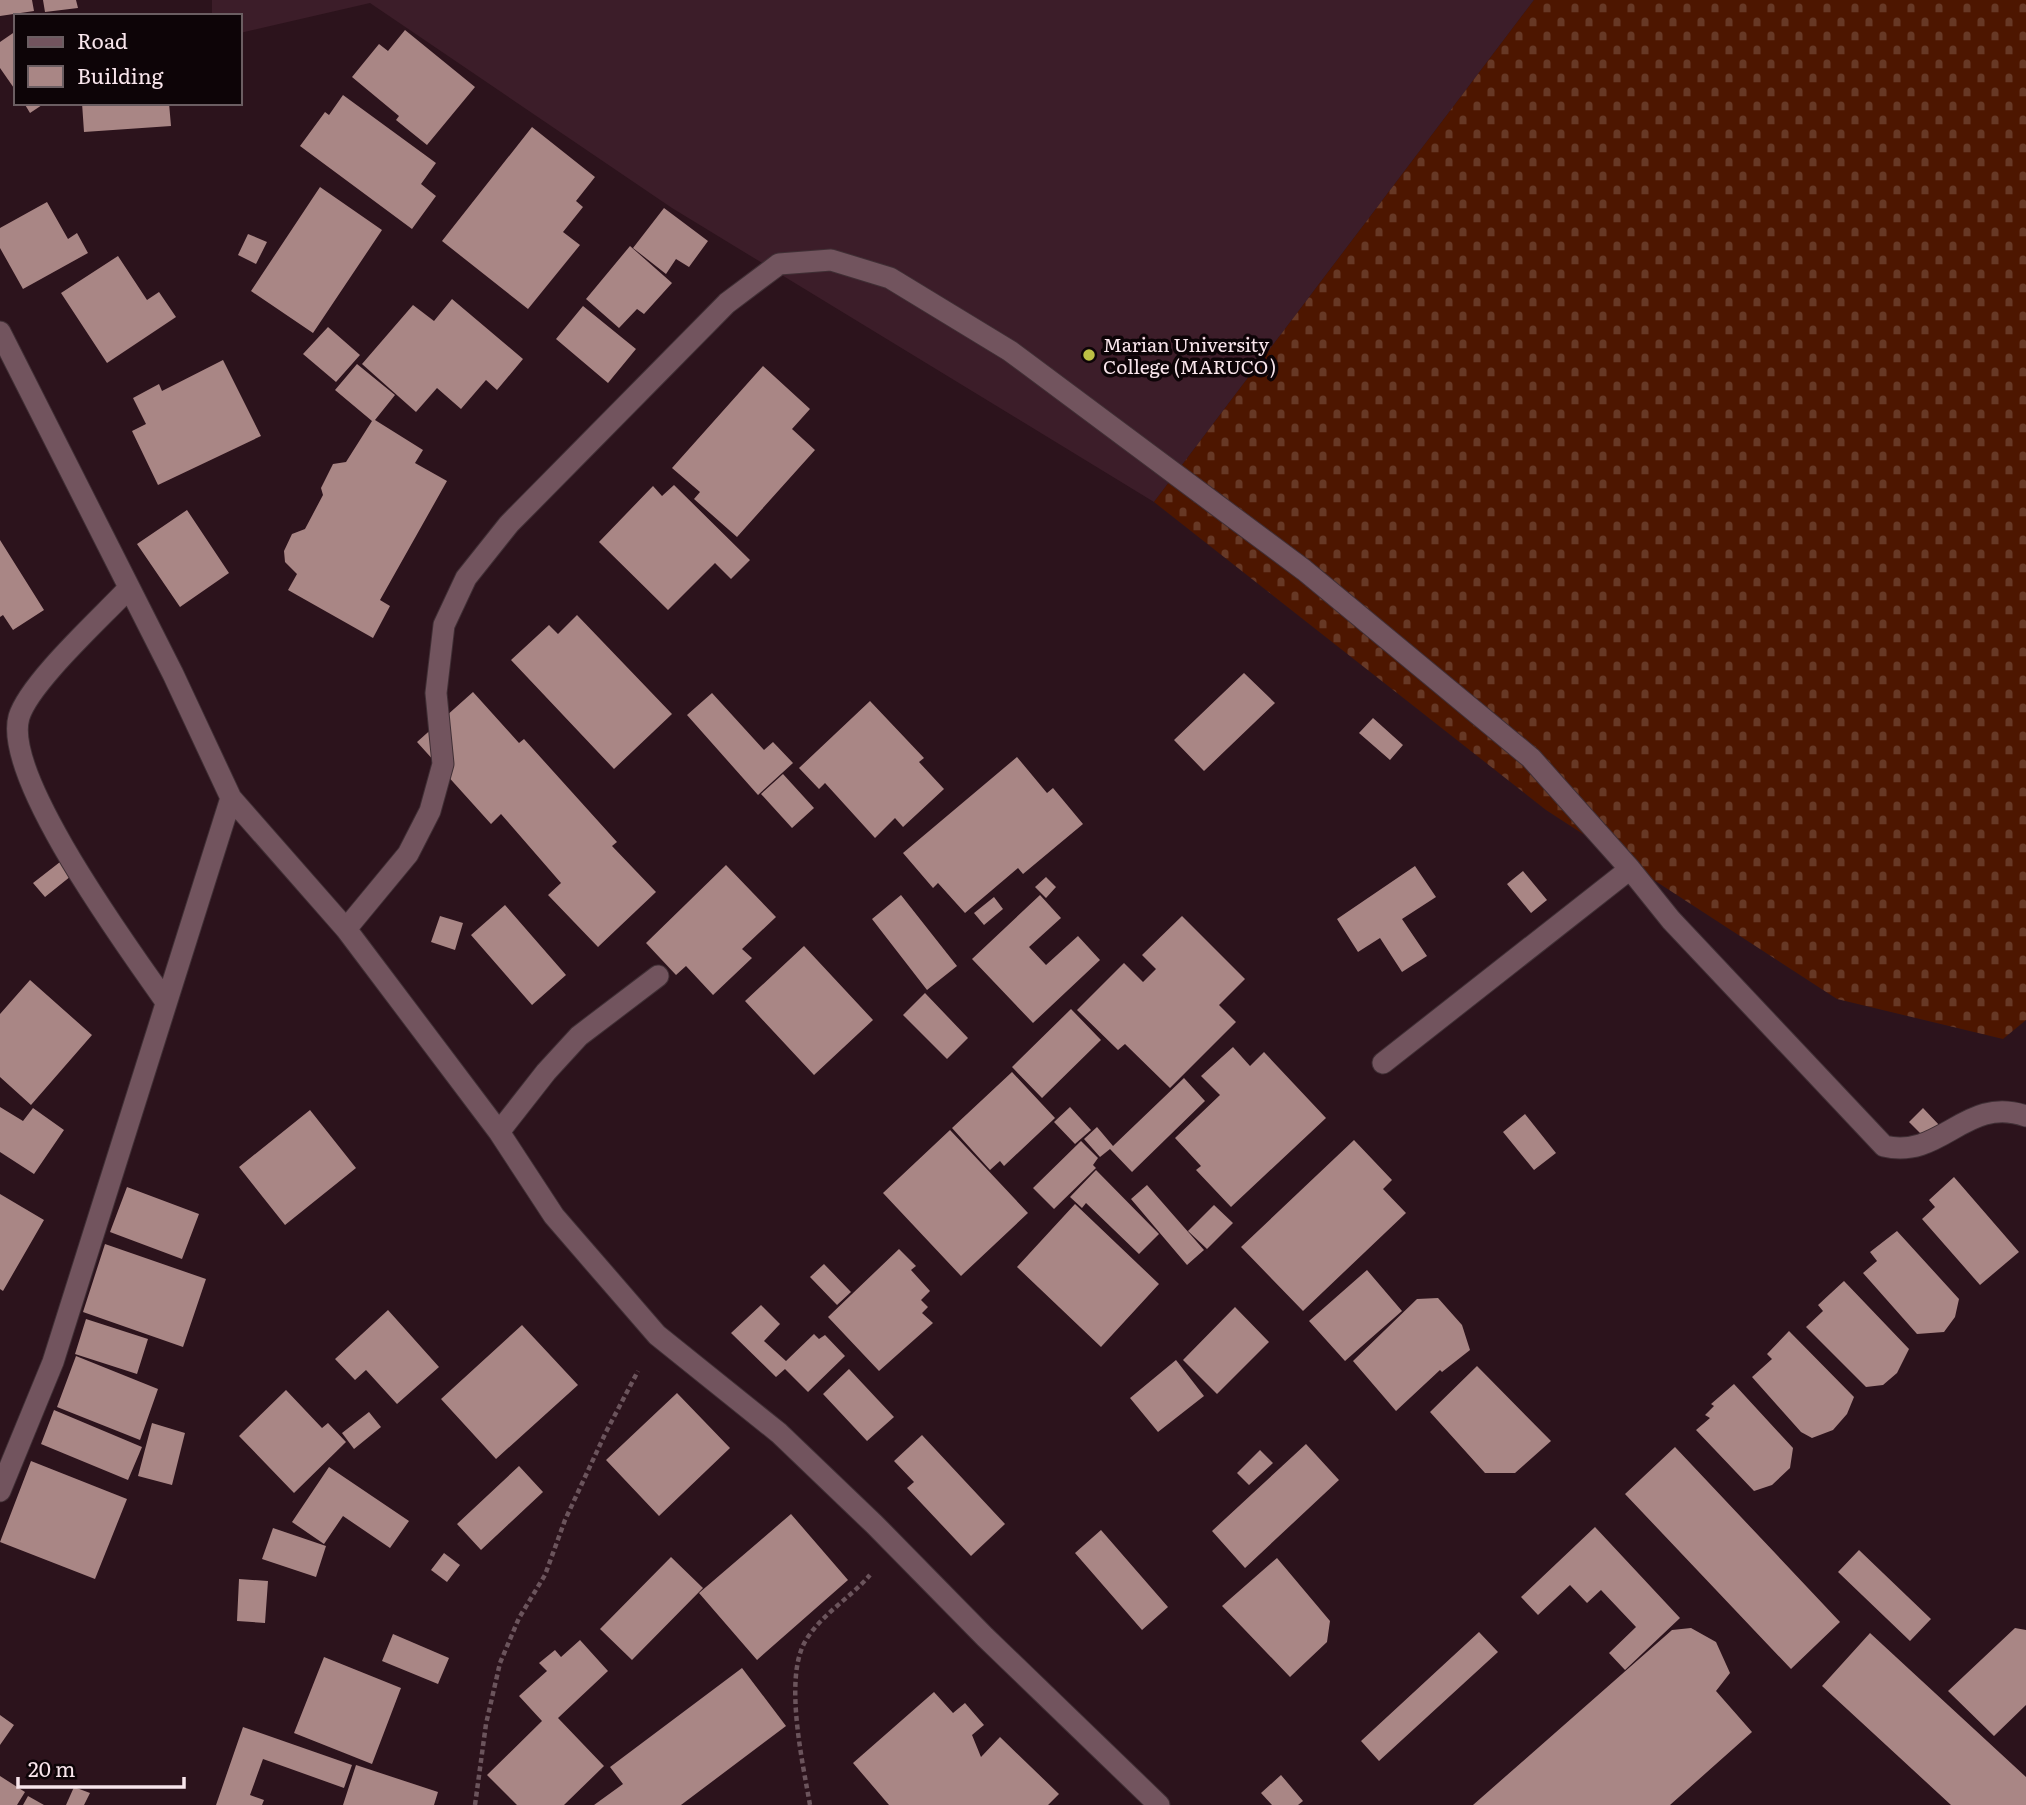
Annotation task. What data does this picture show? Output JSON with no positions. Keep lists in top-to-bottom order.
{
  "places": ["Marian University College (MARUCO)"],
  "legend": ["Road", "Building"],
  "scale_bar": "20 m"
}
